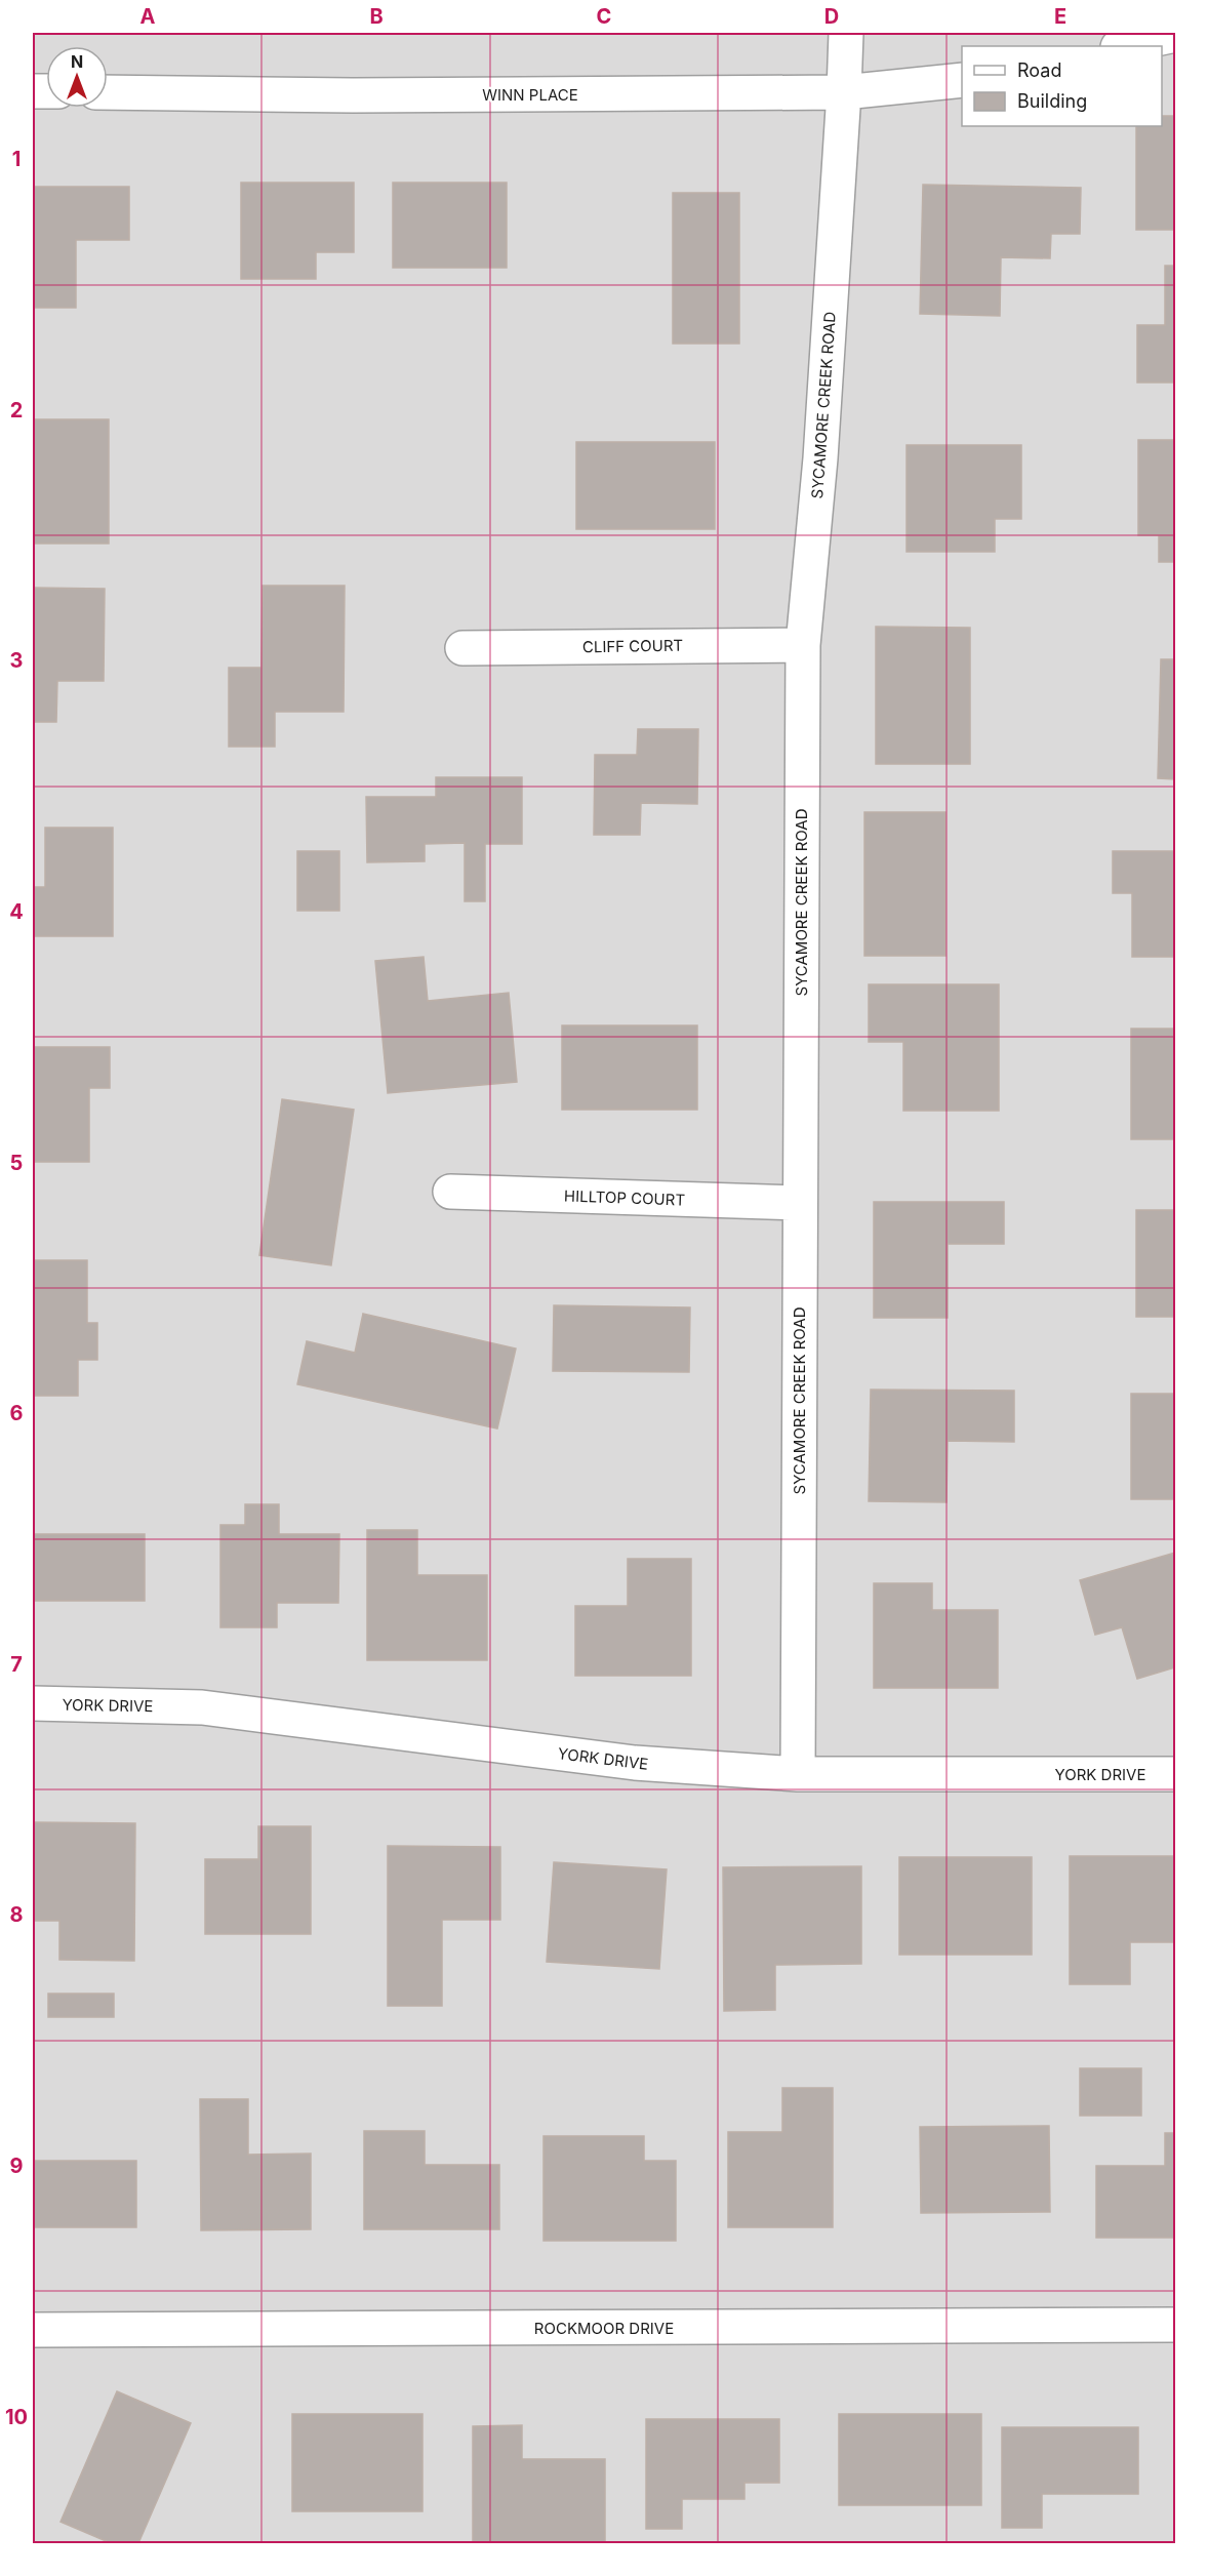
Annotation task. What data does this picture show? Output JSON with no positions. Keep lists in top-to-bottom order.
{
  "streets": {
    "street": [
      "WINN PLACE",
      "SYCAMORE CREEK ROAD",
      "CLIFF COURT",
      "HILLTOP COURT",
      "YORK DRIVE",
      "ROCKMOOR DRIVE"
    ]
  },
  "crossings": [
    ["WINN PLACE", "SYCAMORE CREEK ROAD"],
    ["SYCAMORE CREEK ROAD", "CLIFF COURT"],
    ["SYCAMORE CREEK ROAD", "HILLTOP COURT"],
    ["SYCAMORE CREEK ROAD", "YORK DRIVE"]
  ],
  "legend": ["Road", "Building"],
  "north": "top",
  "grid": {
    "columns": [
      "A",
      "B",
      "C",
      "D",
      "E"
    ],
    "rows": [
      "1",
      "2",
      "3",
      "4",
      "5",
      "6",
      "7",
      "8",
      "9",
      "10"
    ]
  }
}
